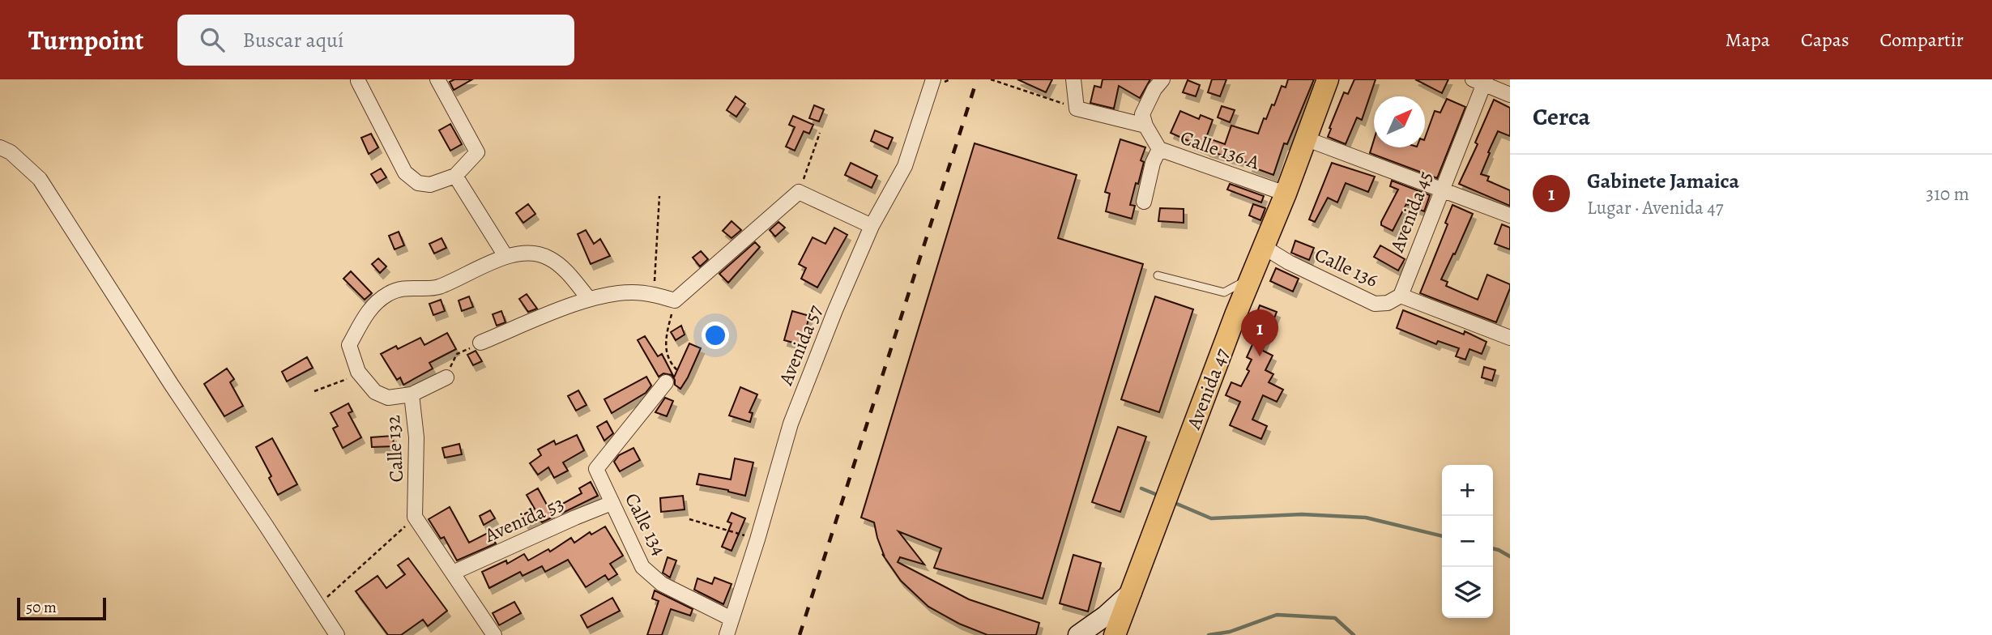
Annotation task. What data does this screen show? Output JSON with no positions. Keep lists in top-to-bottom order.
{
  "streets": {
    "main road": ["Avenida 47"],
    "street": [
      "Calle 136 A",
      "Avenida 45",
      "Calle 136",
      "Avenida 57",
      "Calle 132",
      "Avenida 53",
      "Calle 134"
    ]
  },
  "crossings": [
    ["Calle 136 A", "Avenida 47"],
    ["Avenida 45", "Calle 136"],
    ["Calle 136", "Avenida 47"],
    ["Avenida 57", "Calle 134"],
    ["Avenida 53", "Calle 134"]
  ],
  "scale_bar": "50 m",
  "north": "top right",
  "page": {
    "header": "Turnpoint",
    "search": "Buscar aquí",
    "nav": ["Mapa", "Capas", "Compartir"],
    "heading": "Cerca",
    "list": [
      {
        "mark": "1",
        "name": "Gabinete Jamaica",
        "note": "Lugar · Avenida 47",
        "value": "310 m"
      }
    ],
    "pins": "1",
    "map_buttons": ["+", "−"],
    "scale": "50 m"
  }
}
